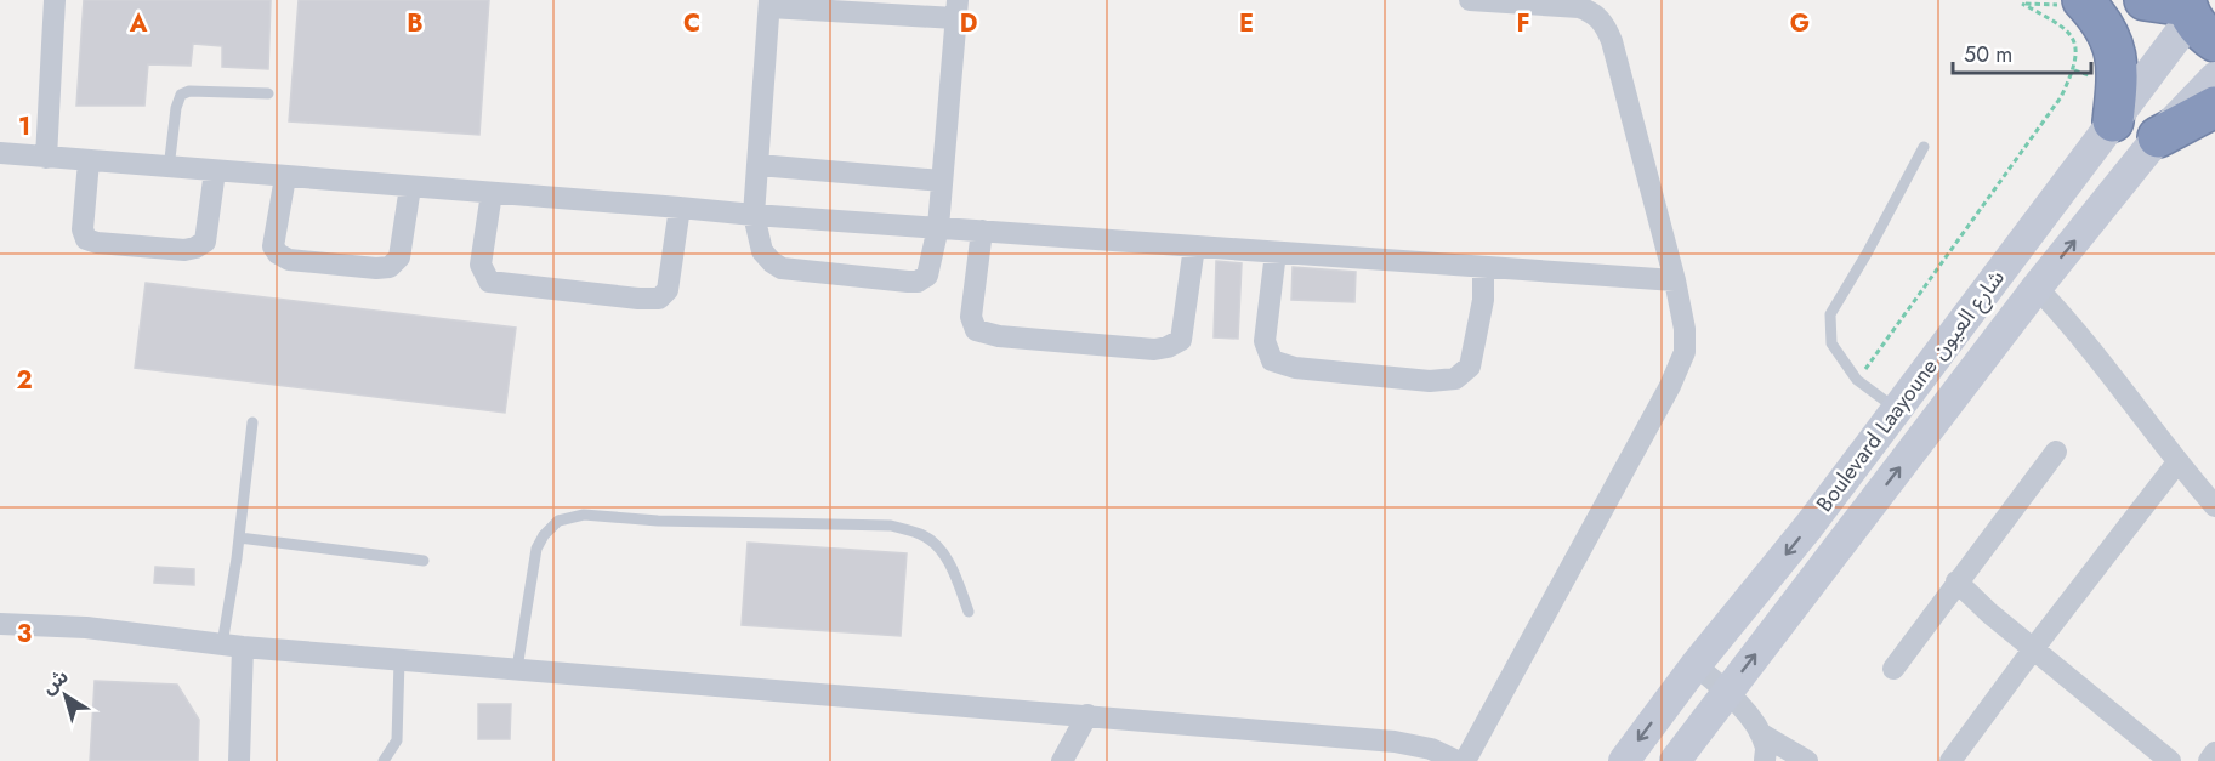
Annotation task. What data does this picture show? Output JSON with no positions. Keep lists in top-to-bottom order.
{
  "streets": {
    "street": ["Boulevard Laayoune شارع العيون"]
  },
  "scale_bar": "50 m",
  "north": "top left",
  "grid": {
    "columns": [
      "A",
      "B",
      "C",
      "D",
      "E",
      "F",
      "G"
    ],
    "rows": ["1", "2", "3"]
  }
}
